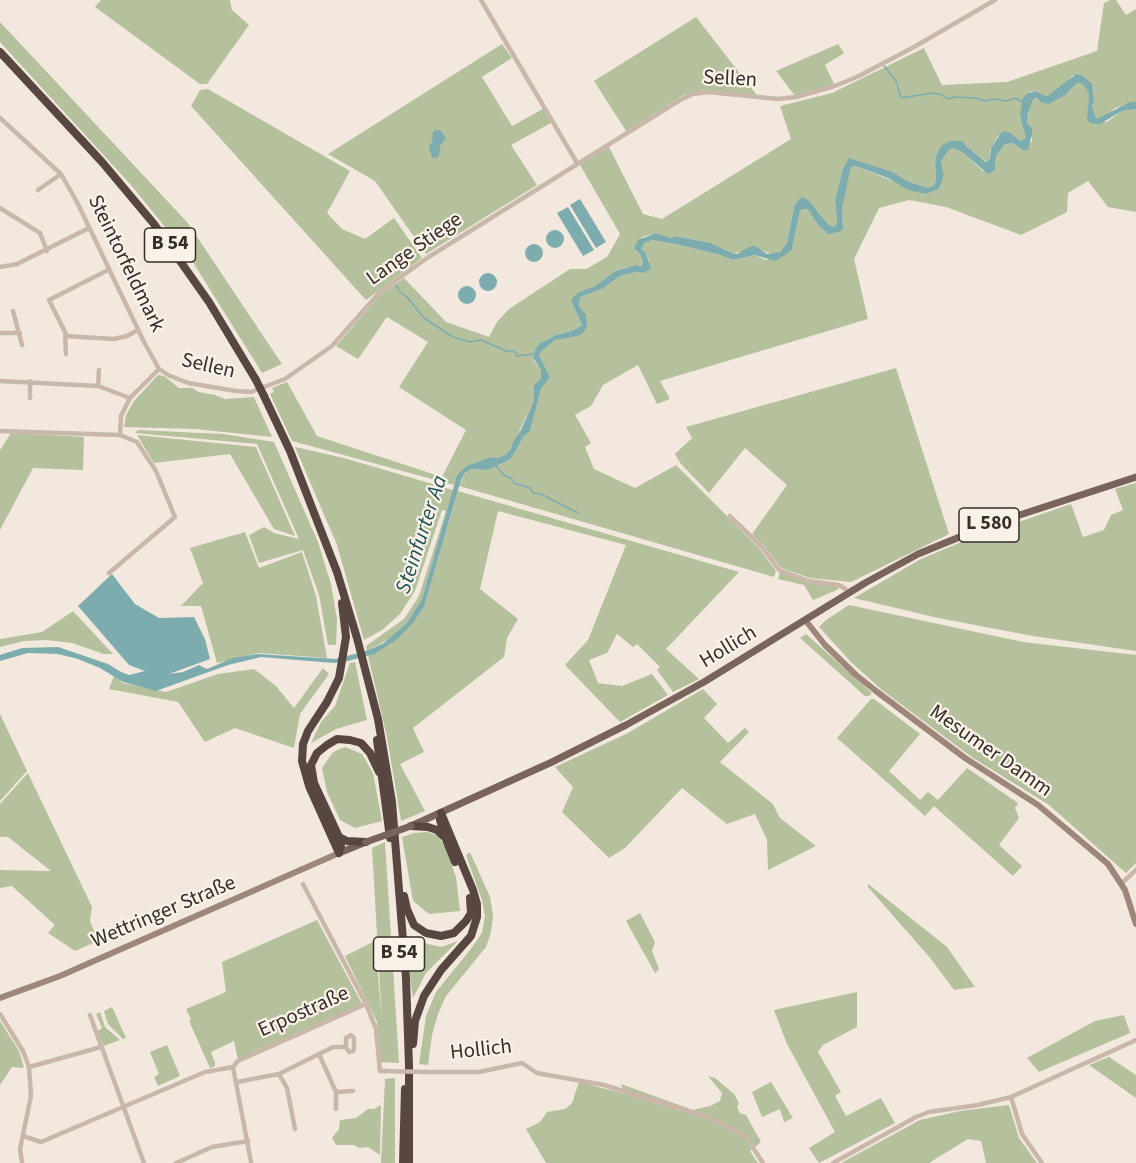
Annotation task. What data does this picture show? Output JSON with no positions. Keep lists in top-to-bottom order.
{
  "streets": {
    "highway": ["B 54"],
    "main road": [
      "L 580",
      "Hollich",
      "Mesumer Damm",
      "Wettringer Straße"
    ],
    "street": [
      "Sellen",
      "Lange Stiege",
      "Steintorfeldmark",
      "Erpostraße"
    ]
  },
  "crossings": [
    ["Sellen", "Lange Stiege"],
    ["Sellen", "Steintorfeldmark"],
    ["Hollich", "Mesumer Damm"],
    ["Hollich", "Wettringer Straße"],
    ["Hollich", "Erpostraße"]
  ],
  "water": ["Steinfurter Aa"]
}
